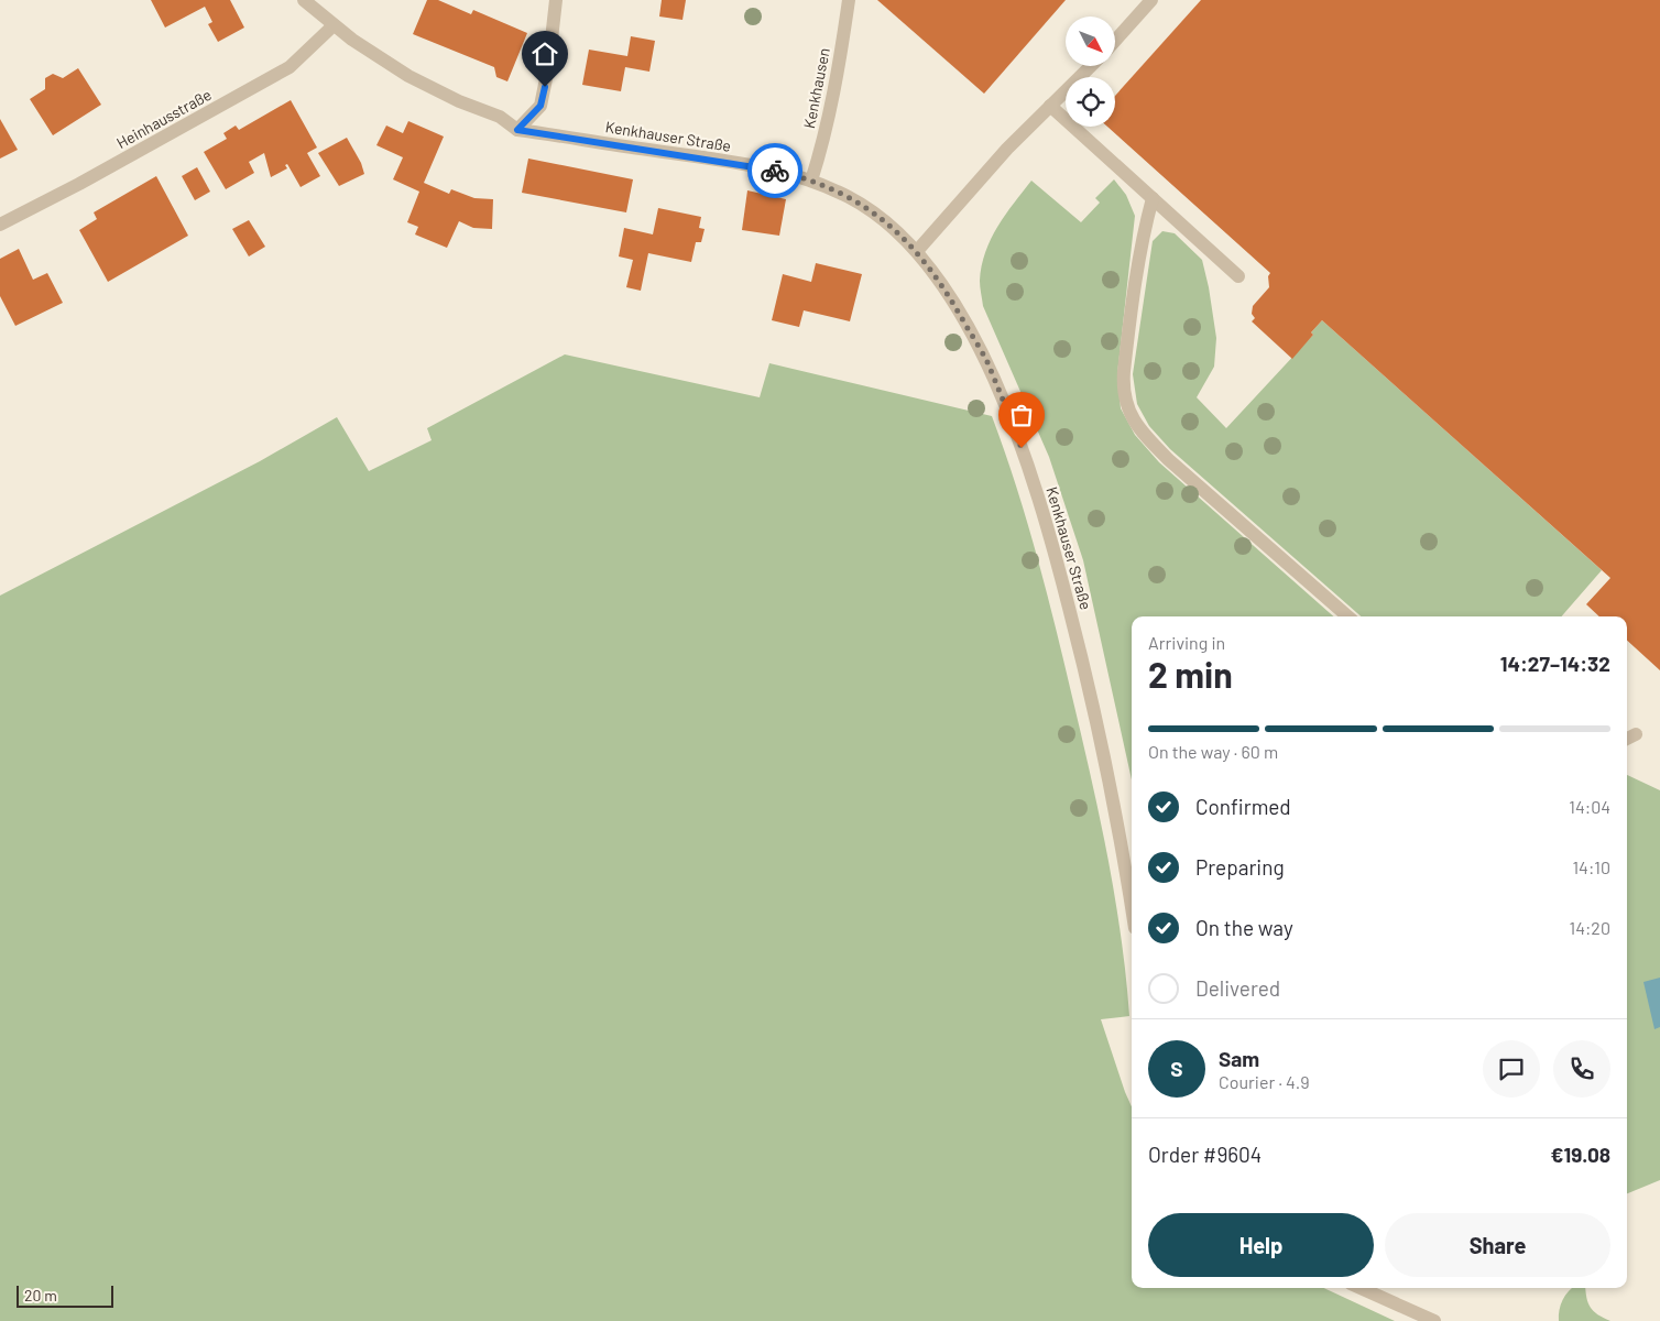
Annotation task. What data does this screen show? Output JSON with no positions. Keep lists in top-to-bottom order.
{
  "streets": {
    "street": ["Kenkhausen", "Heinhausstraße", "Kenkhauser Straße"]
  },
  "crossings": [
    ["Kenkhausen", "Kenkhauser Straße"],
    ["Heinhausstraße", "Kenkhauser Straße"]
  ],
  "scale_bar": "20 m",
  "north": "bottom right",
  "page": {
    "heading": ["2 min", "Arriving in", "14:27–14:32"],
    "panel": [
      "Sam",
      "Courier · 4.9",
      "Order #9604",
      "€19.08"
    ],
    "bar": "On the way · 60 m",
    "list": [
      ["Confirmed", "14:04"],
      ["Preparing", "14:10"],
      ["On the way", "14:20"],
      "Delivered"
    ],
    "round": "S",
    "buttons": ["Help", "Share"],
    "scale": "20 m"
  }
}
